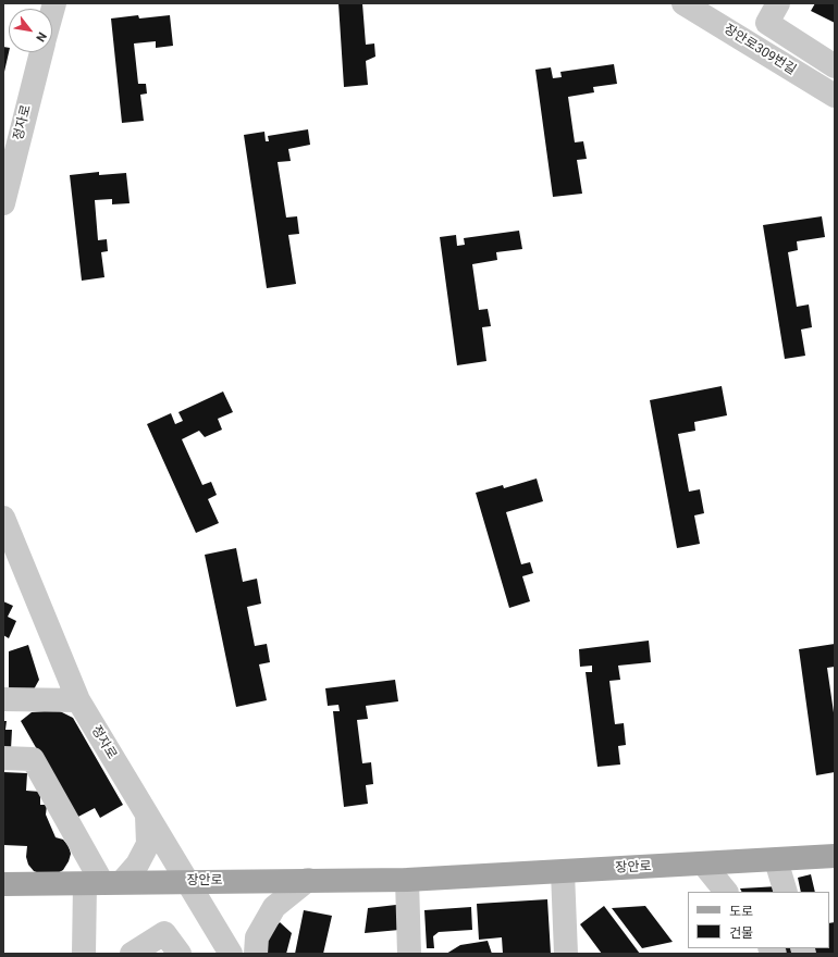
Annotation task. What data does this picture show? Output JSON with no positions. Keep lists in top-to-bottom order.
{
  "streets": {
    "main road": ["장안로"],
    "street": ["장안로309번길", "정자로"]
  },
  "crossings": [
    ["정자로", "장안로"]
  ],
  "legend": ["도로", "건물"],
  "north": "bottom right"
}
